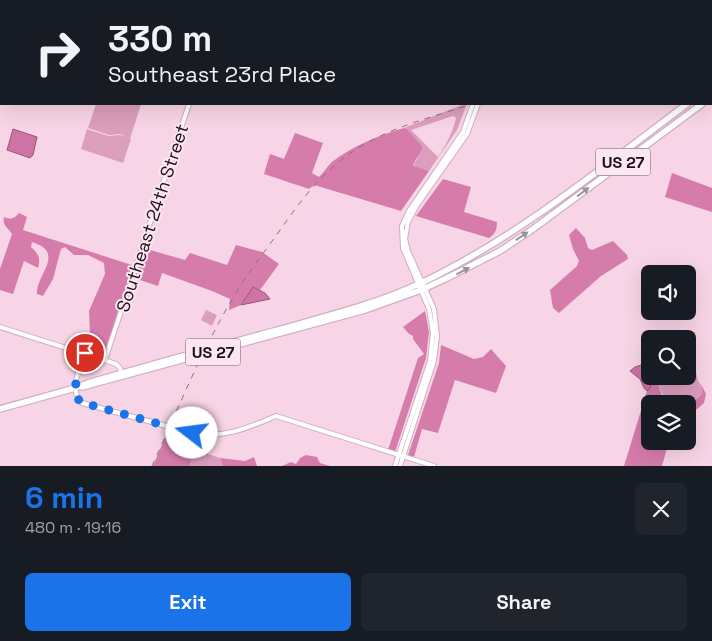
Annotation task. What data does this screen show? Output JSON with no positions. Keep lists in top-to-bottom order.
{
  "streets": {
    "highway": ["US 27"],
    "main road": ["Southeast 24th Street"]
  },
  "page": {
    "turn": ["330 m", "Southeast 23rd Place"],
    "heading": ["6 min", "480 m · 19:16"],
    "buttons": ["Exit", "Share"]
  }
}
